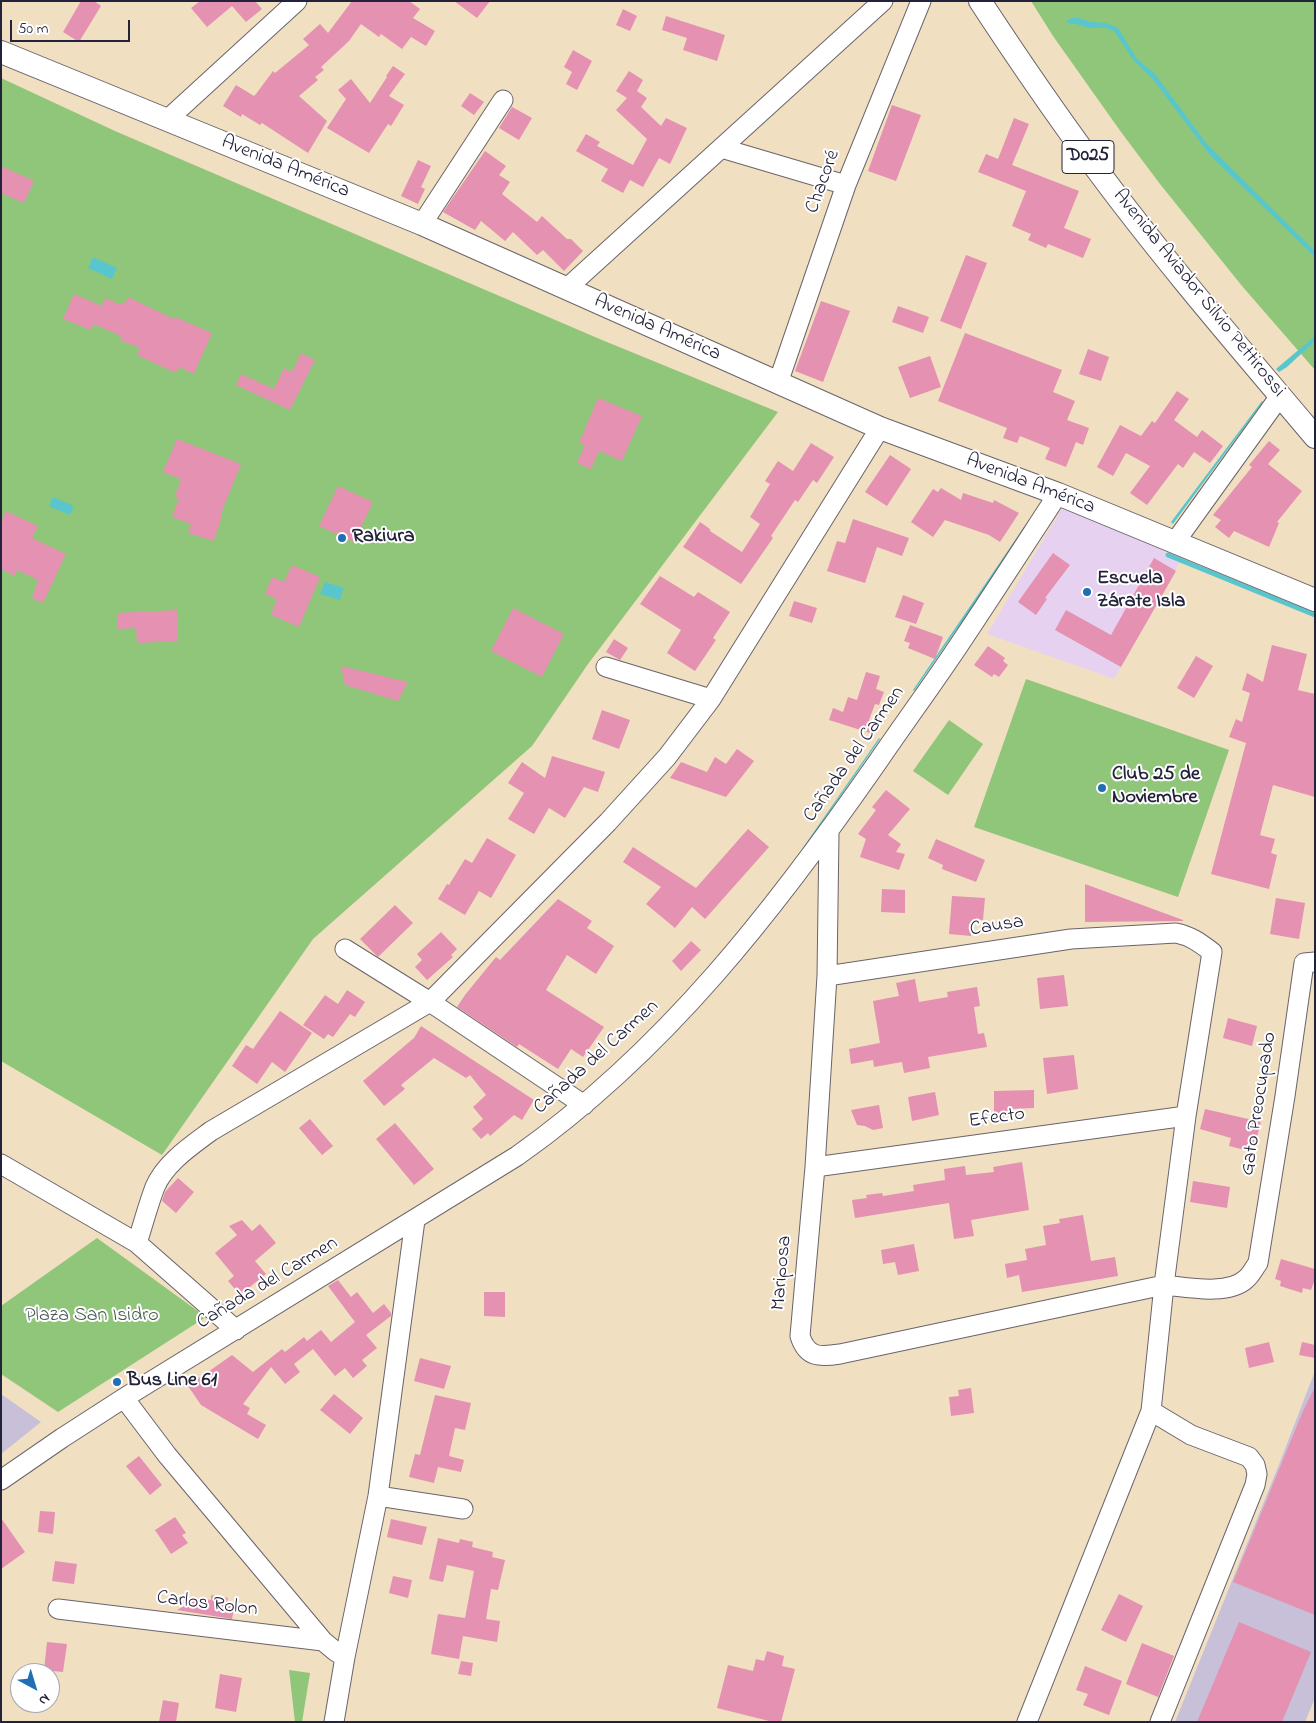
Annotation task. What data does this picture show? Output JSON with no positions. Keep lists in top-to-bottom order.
{
  "streets": {
    "main road": ["D025", "Avenida América", "Avenida Aviador Silvio Pettirossi"],
    "street": [
      "Chacoré",
      "Cañada del Carmen",
      "Causa",
      "Gato Preocupado",
      "Efecto",
      "Mariposa",
      "Carlos Rolon"
    ]
  },
  "crossings": [
    ["Avenida América", "Chacoré"],
    ["Avenida América", "Cañada del Carmen"],
    ["Cañada del Carmen", "Mariposa"],
    ["Causa", "Efecto"],
    ["Causa", "Mariposa"],
    ["Gato Preocupado", "Mariposa"],
    ["Efecto", "Mariposa"]
  ],
  "parks": ["Plaza San Isidro"],
  "places": [
    "Rakiura",
    "Escuela Zárate Isla",
    "Club 25 de Noviembre",
    "Bus Line 61"
  ],
  "scale_bar": "50 m",
  "north": "bottom right"
}
